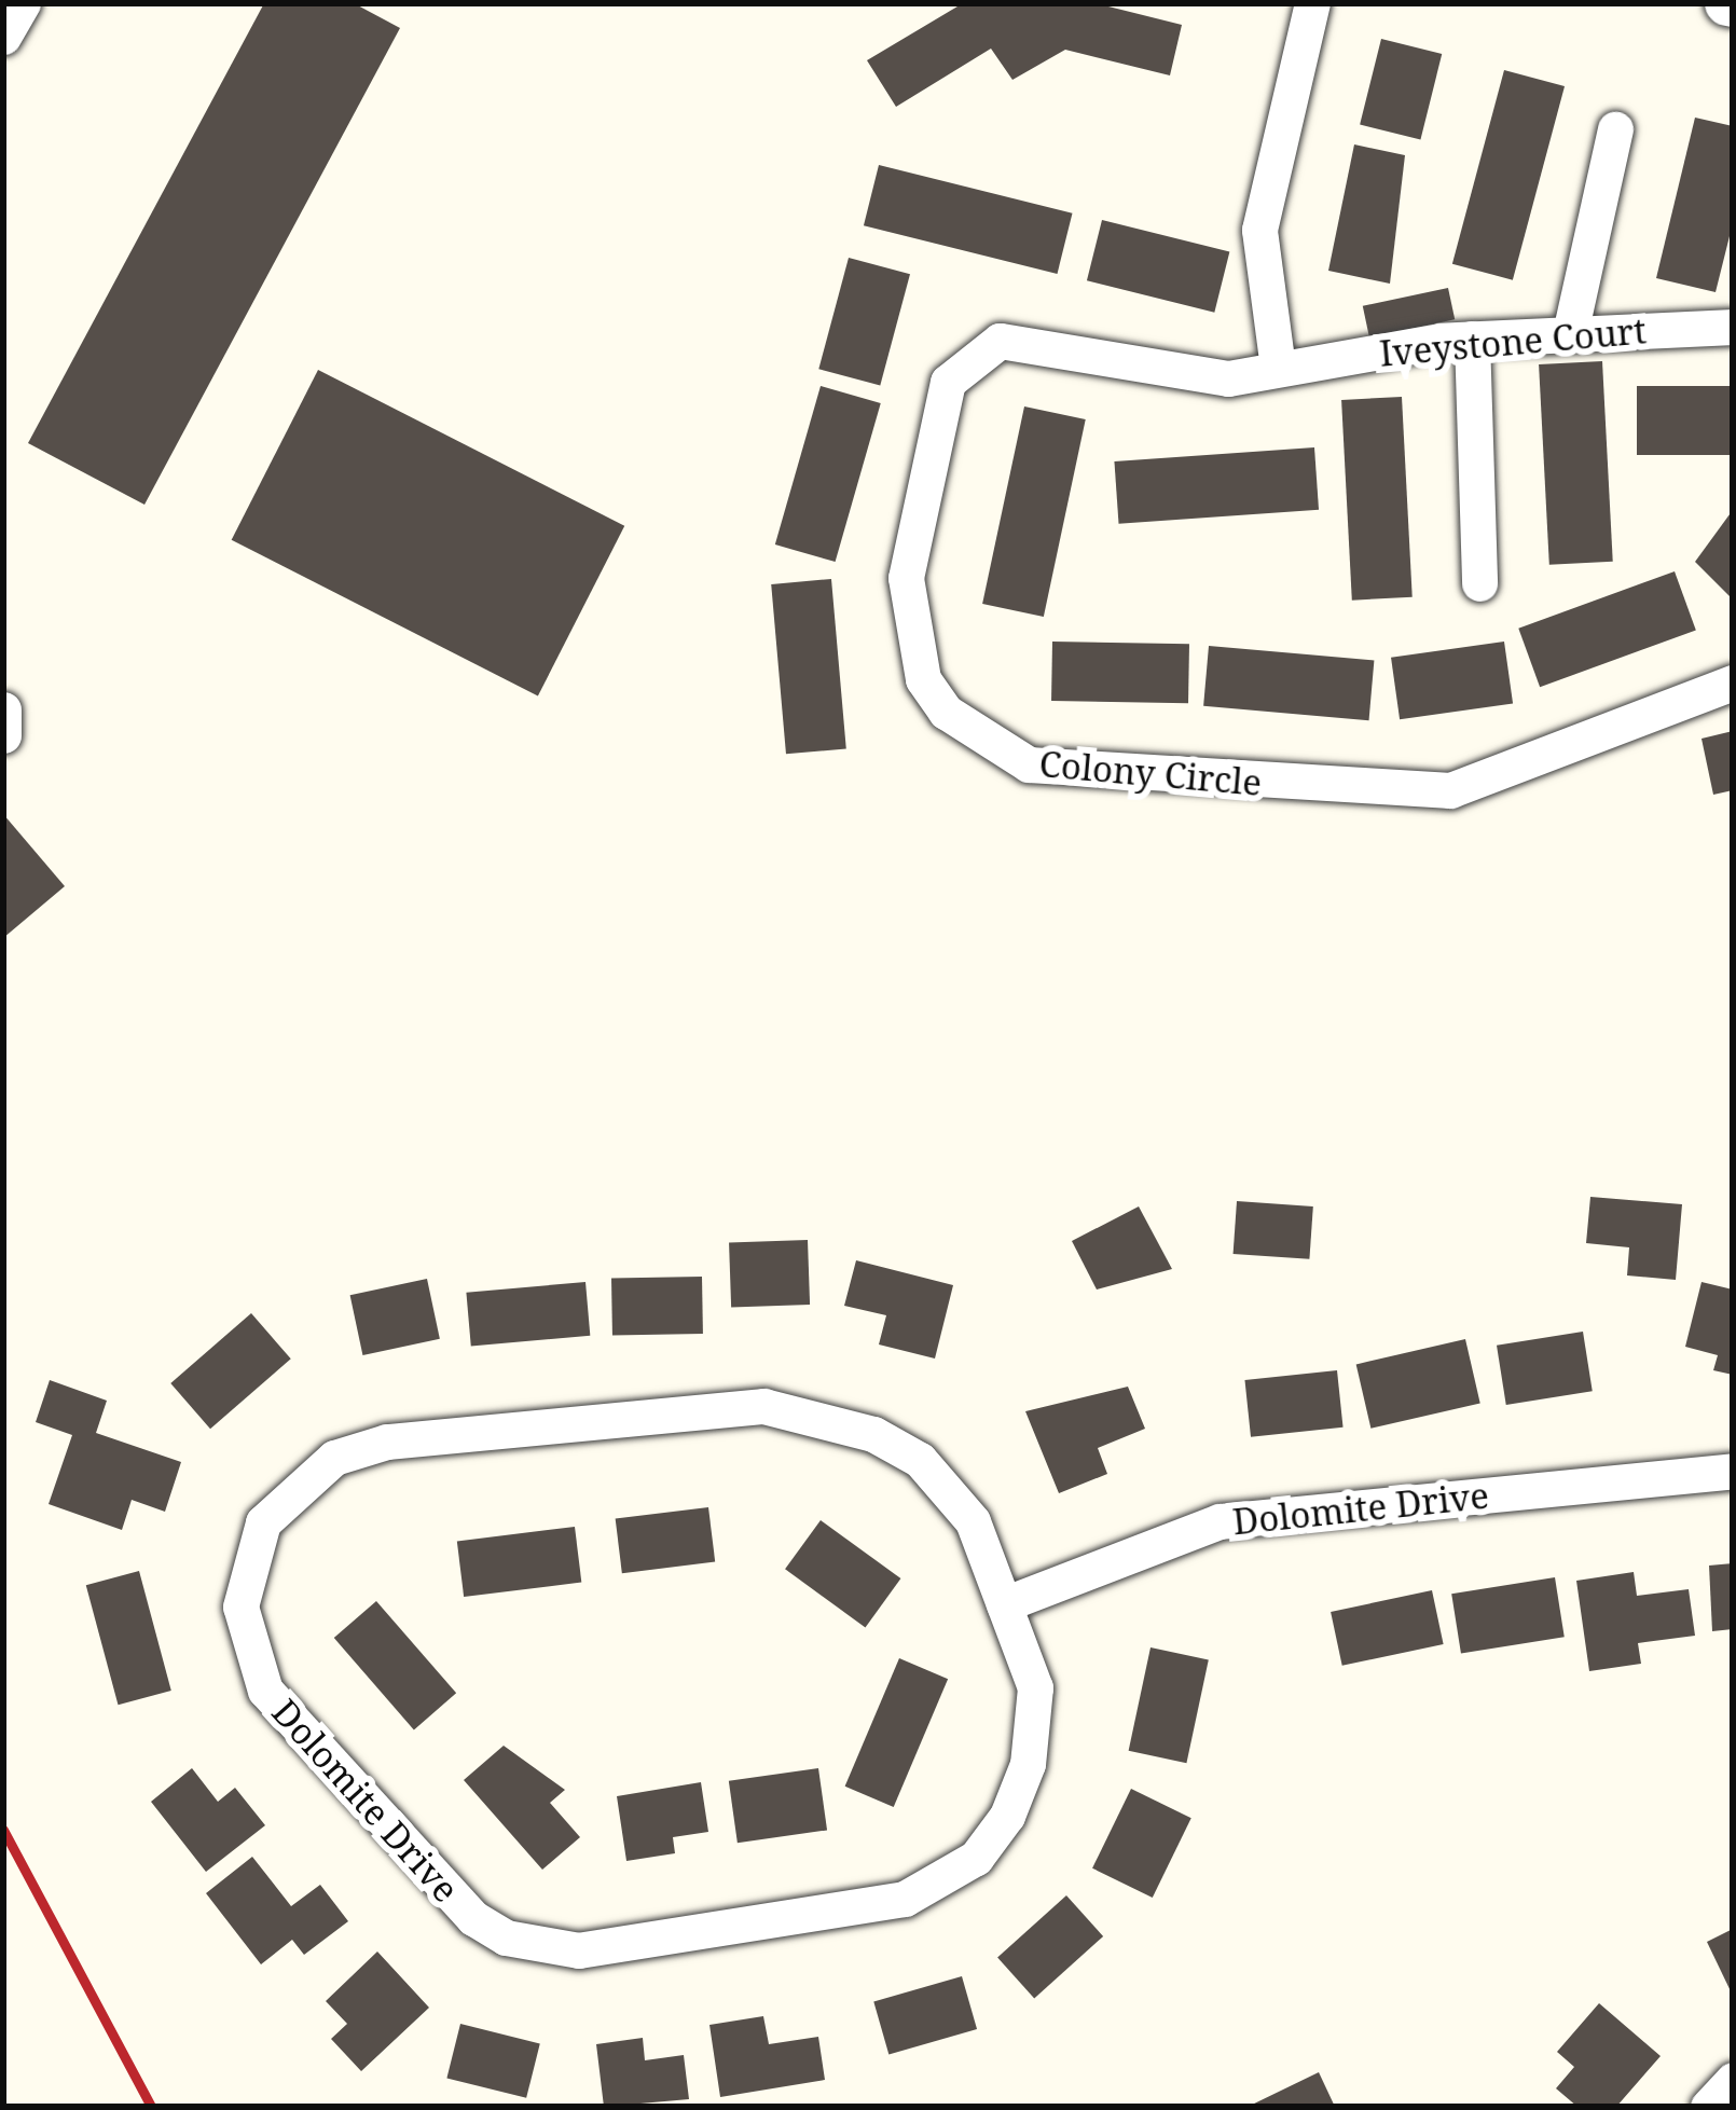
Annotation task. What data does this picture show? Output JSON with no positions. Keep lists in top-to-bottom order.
{
  "streets": {
    "street": ["Iveystone Court", "Colony Circle", "Dolomite Drive"]
  },
  "crossings": [
    ["Iveystone Court", "Colony Circle"]
  ]
}
